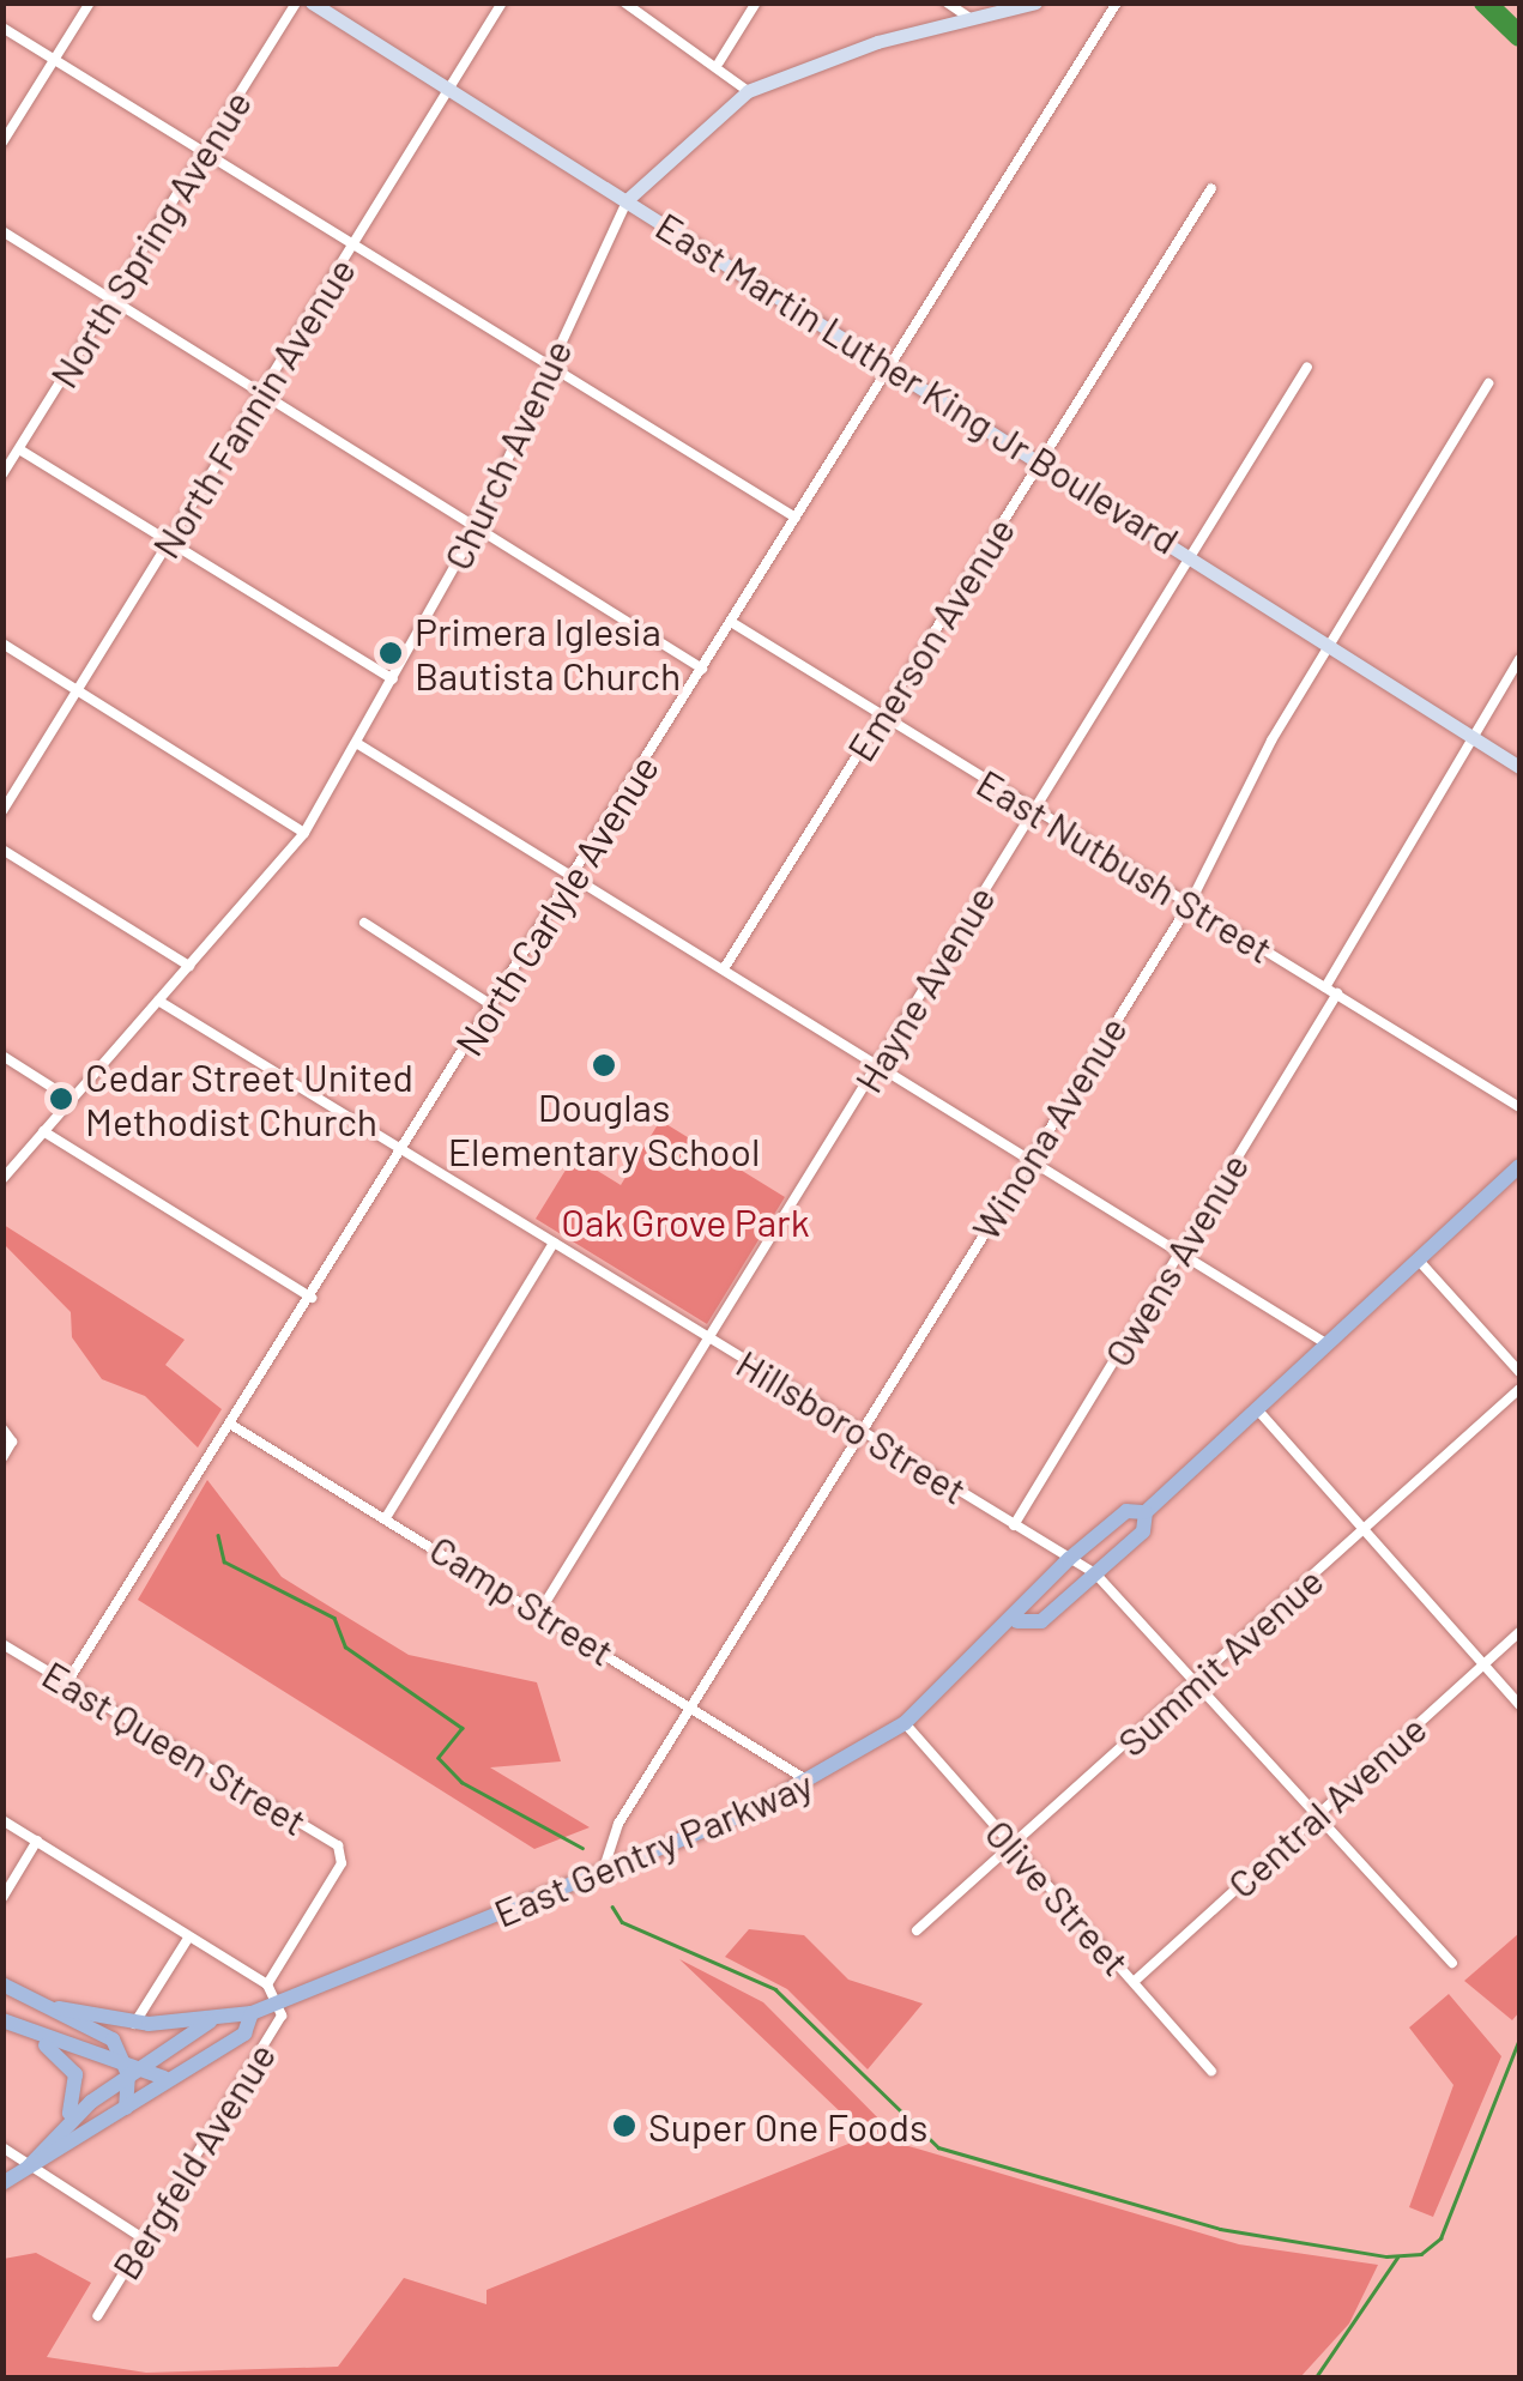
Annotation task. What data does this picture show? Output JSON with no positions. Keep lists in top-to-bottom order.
{
  "streets": {
    "main road": ["East Martin Luther King Jr Boulevard", "Church Avenue", "East Gentry Parkway"],
    "street": [
      "North Spring Avenue",
      "North Fannin Avenue",
      "Emerson Avenue",
      "East Nutbush Street",
      "North Carlyle Avenue",
      "Hayne Avenue",
      "Winona Avenue",
      "Owens Avenue",
      "Hillsboro Street",
      "Camp Street",
      "Summit Avenue",
      "East Queen Street",
      "Central Avenue",
      "Olive Street",
      "Bergfeld Avenue"
    ]
  },
  "crossings": [
    ["East Martin Luther King Jr Boulevard", "North Fannin Avenue"],
    ["East Martin Luther King Jr Boulevard", "Church Avenue"],
    ["East Martin Luther King Jr Boulevard", "Emerson Avenue"],
    ["East Martin Luther King Jr Boulevard", "North Carlyle Avenue"],
    ["East Martin Luther King Jr Boulevard", "Hayne Avenue"],
    ["East Martin Luther King Jr Boulevard", "Winona Avenue"],
    ["Church Avenue", "Hillsboro Street"],
    ["Emerson Avenue", "East Nutbush Street"],
    ["East Nutbush Street", "North Carlyle Avenue"],
    ["East Nutbush Street", "Hayne Avenue"],
    ["East Nutbush Street", "Winona Avenue"],
    ["East Nutbush Street", "Owens Avenue"],
    ["North Carlyle Avenue", "Hillsboro Street"],
    ["North Carlyle Avenue", "Camp Street"],
    ["North Carlyle Avenue", "East Queen Street"],
    ["Hayne Avenue", "Hillsboro Street"],
    ["Hayne Avenue", "Camp Street"],
    ["Winona Avenue", "Hillsboro Street"],
    ["Winona Avenue", "Camp Street"],
    ["Winona Avenue", "East Gentry Parkway"],
    ["Owens Avenue", "Hillsboro Street"],
    ["Hillsboro Street", "Summit Avenue"],
    ["Hillsboro Street", "Central Avenue"],
    ["Hillsboro Street", "East Gentry Parkway"],
    ["Camp Street", "East Gentry Parkway"],
    ["Summit Avenue", "Olive Street"],
    ["East Queen Street", "Bergfeld Avenue"],
    ["Central Avenue", "Olive Street"],
    ["East Gentry Parkway", "Olive Street"],
    ["East Gentry Parkway", "Bergfeld Avenue"]
  ],
  "parks": ["Oak Grove Park"],
  "places": [
    "Primera Iglesia Bautista Church",
    "Douglas Elementary School",
    "Cedar Street United Methodist Church",
    "Super One Foods"
  ]
}
